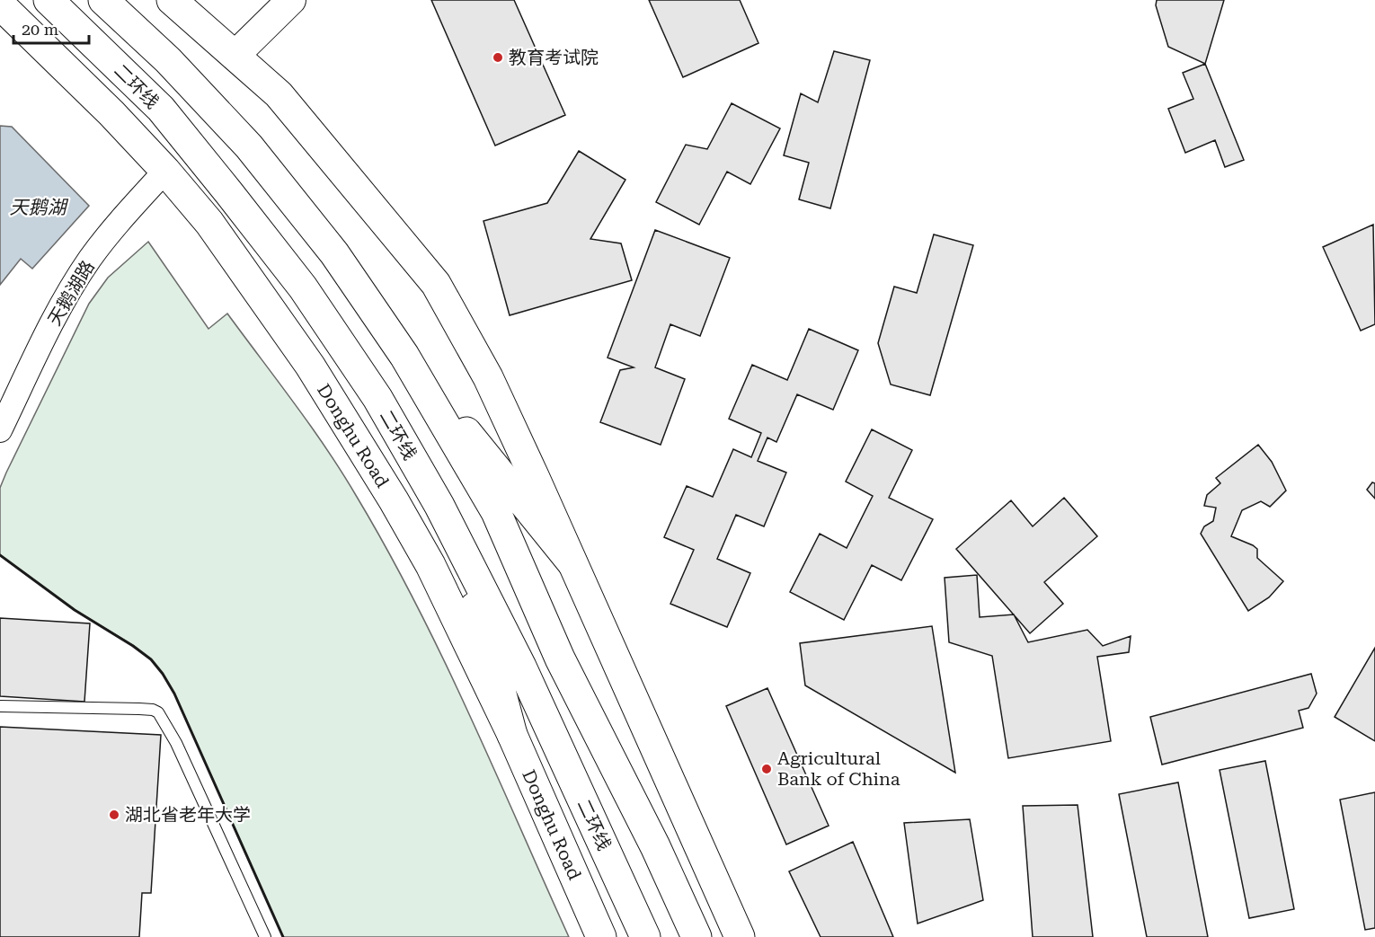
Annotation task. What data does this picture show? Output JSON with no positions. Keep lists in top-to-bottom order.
{
  "streets": {
    "main road": ["二环线", "Donghu Road"],
    "street": ["天鹅湖路"]
  },
  "crossings": [
    ["天鹅湖路", "Donghu Road"]
  ],
  "water": ["天鹅湖"],
  "places": ["教育考试院", "Agricultural Bank of China", "湖北省老年大学"],
  "scale_bar": "20 m"
}
